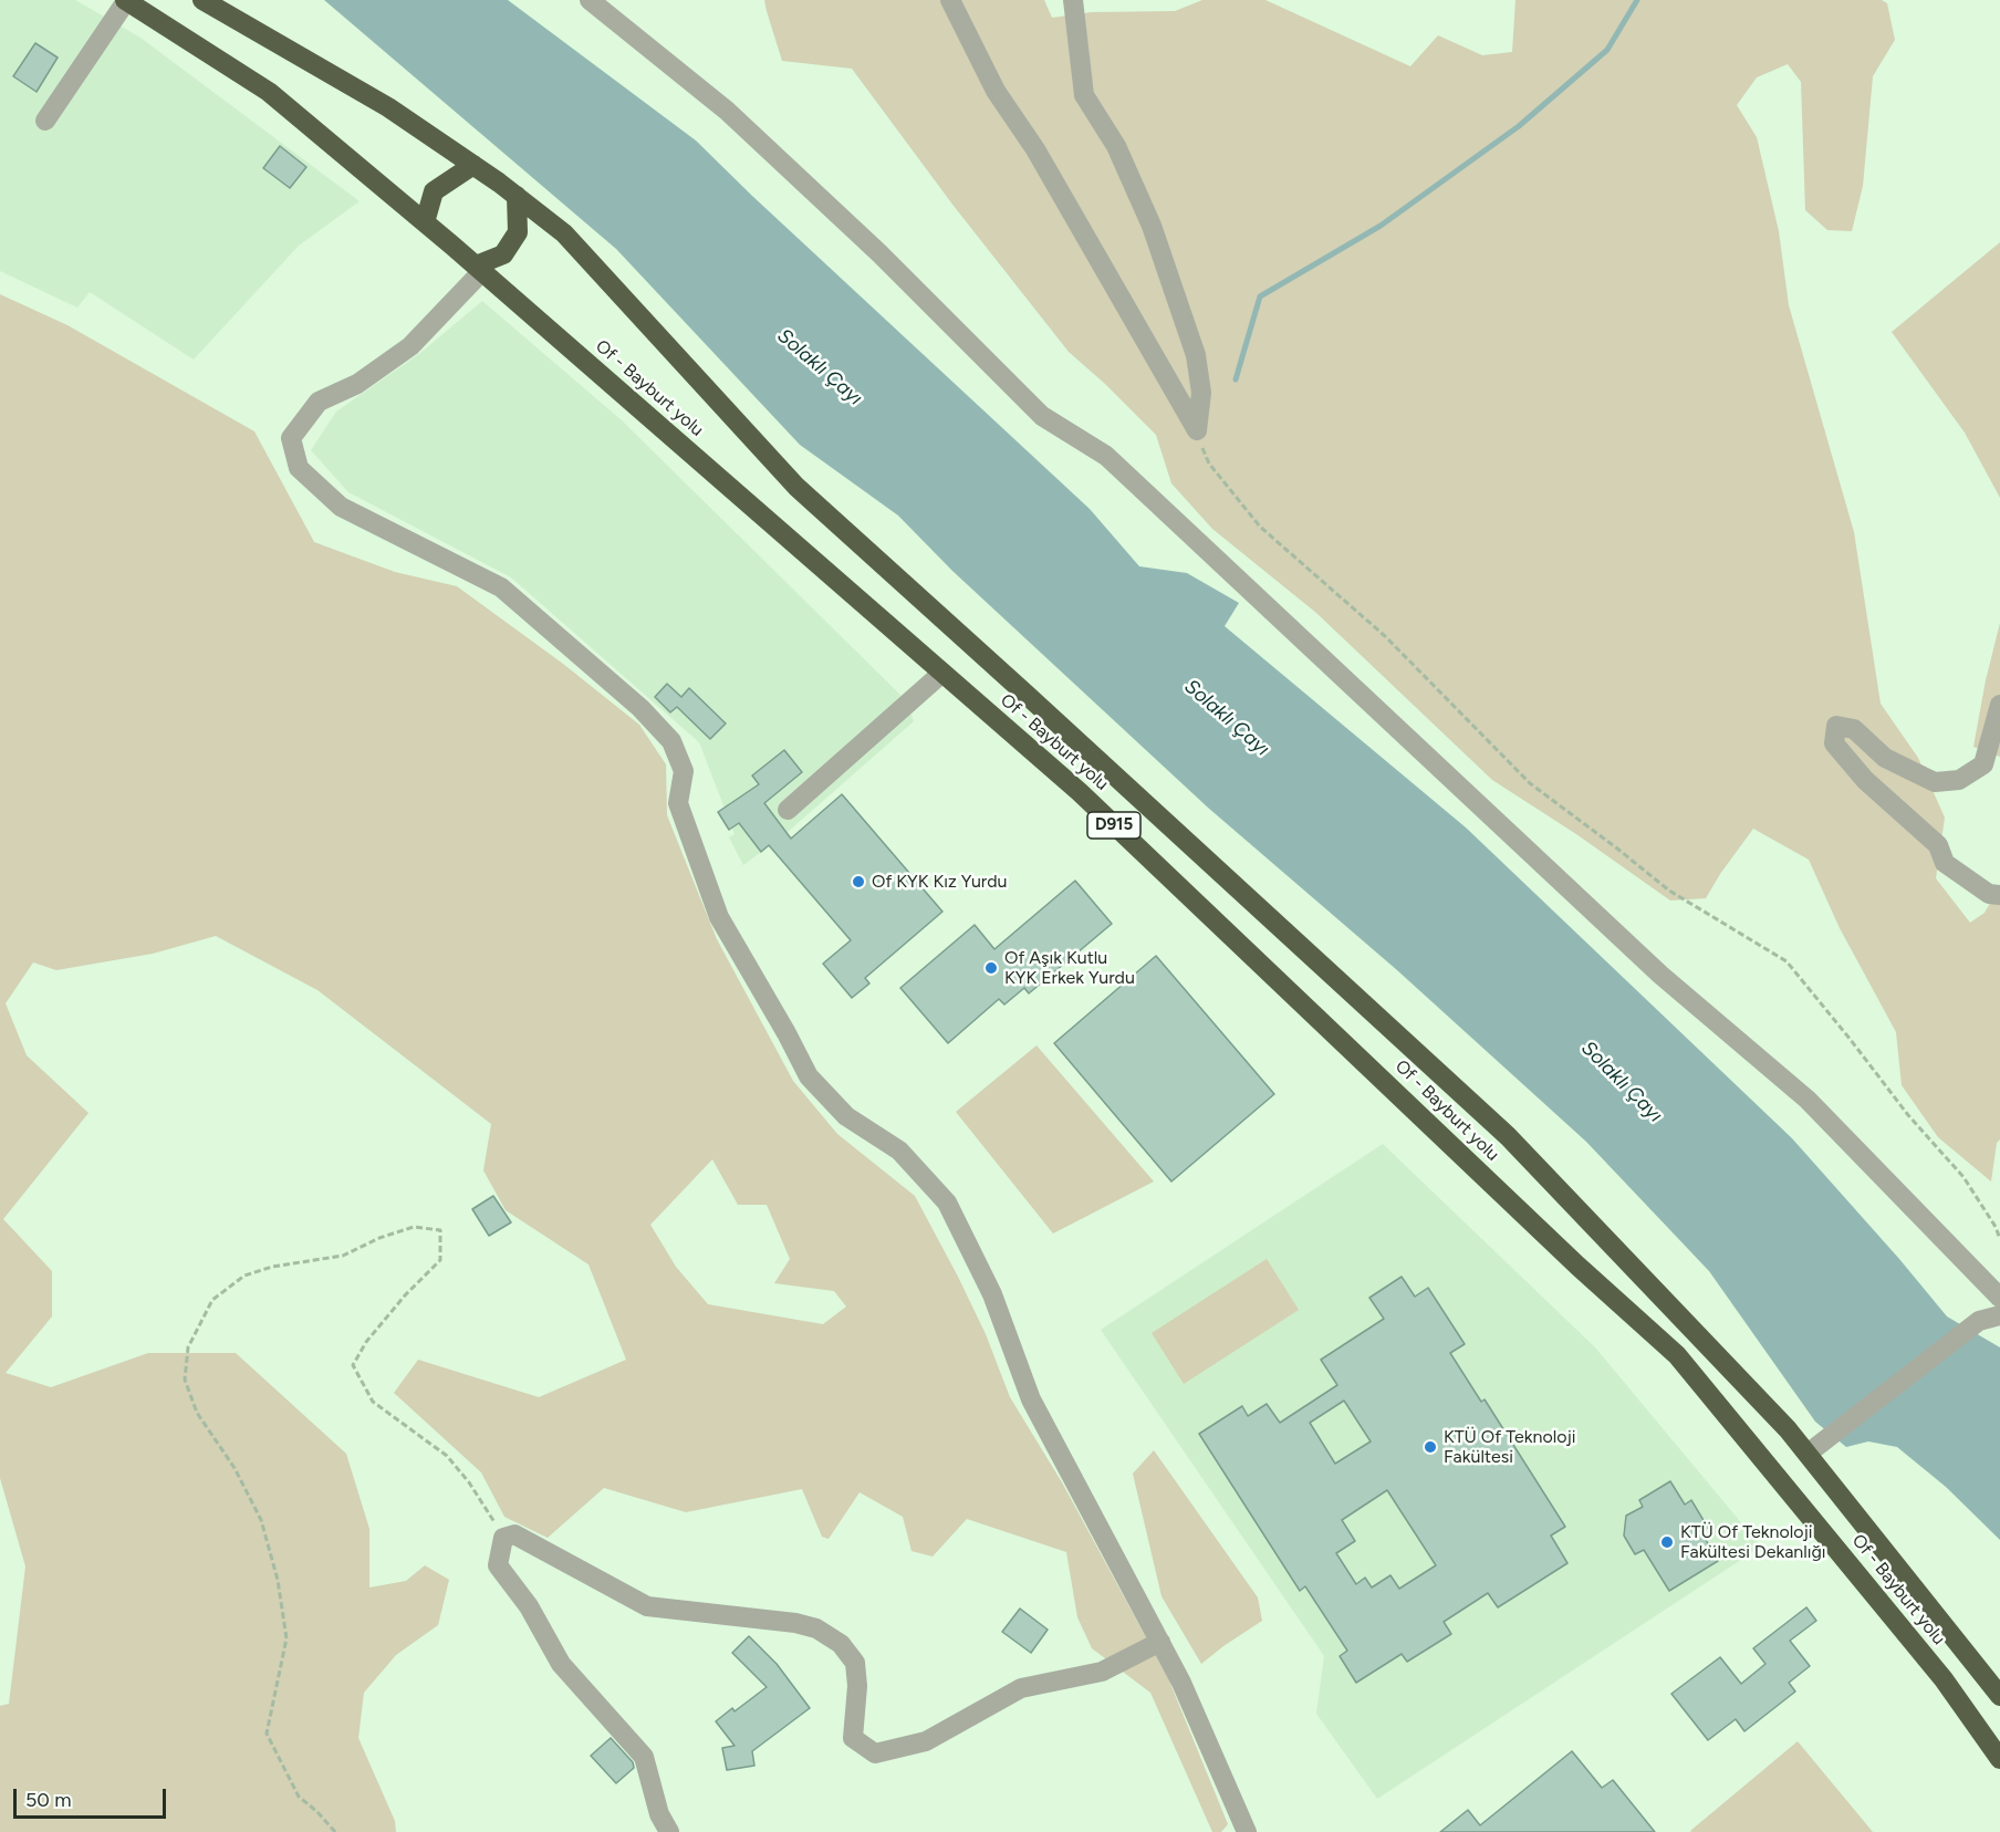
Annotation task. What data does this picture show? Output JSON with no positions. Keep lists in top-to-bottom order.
{
  "streets": {
    "highway": ["Of - Bayburt yolu", "D915"]
  },
  "water": ["Solaklı Çayı"],
  "places": [
    "Of KYK Kız Yurdu",
    "Of Aşık Kutlu KYK Erkek Yurdu",
    "KTÜ Of Teknoloji Fakültesi",
    "KTÜ Of Teknoloji Fakültesi Dekanlığı"
  ],
  "scale_bar": "50 m"
}
